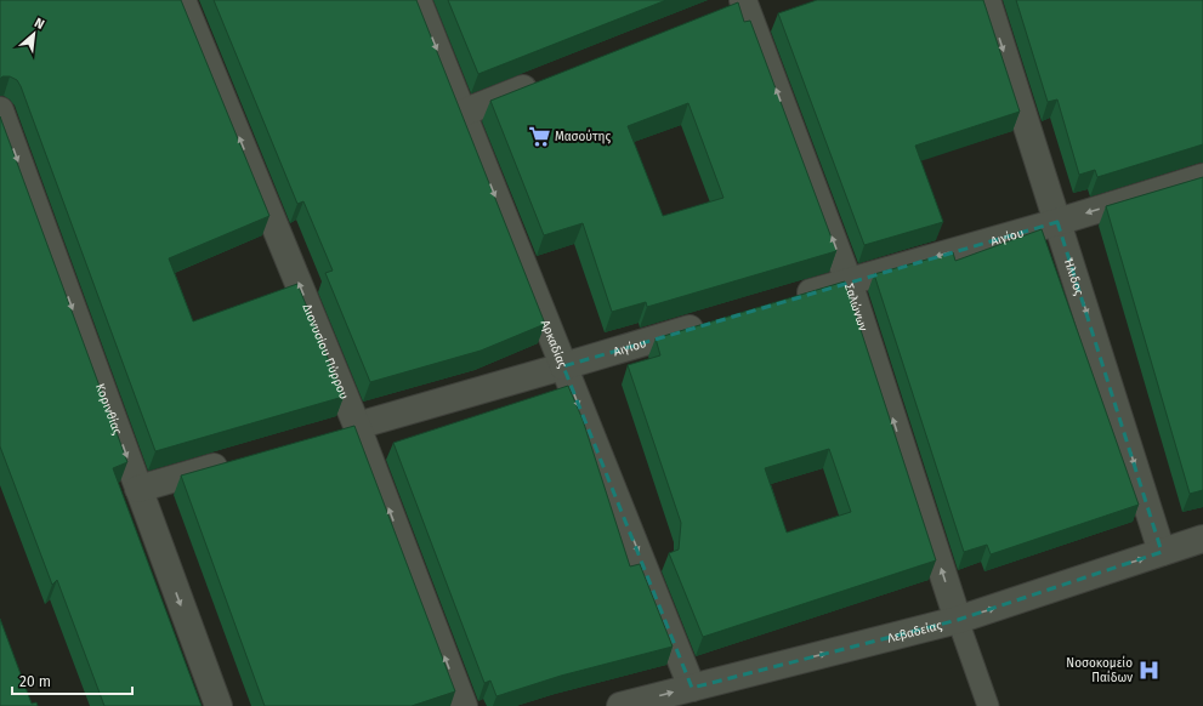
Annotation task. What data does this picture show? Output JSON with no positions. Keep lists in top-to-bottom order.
{
  "streets": {
    "street": [
      "Αιγίου",
      "Ήλιδος",
      "Σαλώνων",
      "Αρκαδίας",
      "Διονυσίου Πύρρου",
      "Κορινθίας",
      "Λεβαδείας"
    ]
  },
  "crossings": [
    ["Αιγίου", "Ήλιδος"],
    ["Αιγίου", "Σαλώνων"],
    ["Αιγίου", "Αρκαδίας"],
    ["Αιγίου", "Διονυσίου Πύρρου"],
    ["Ήλιδος", "Λεβαδείας"],
    ["Σαλώνων", "Λεβαδείας"],
    ["Αρκαδίας", "Λεβαδείας"]
  ],
  "one_way": [
    "Αιγίου",
    "Ήλιδος",
    "Σαλώνων",
    "Αρκαδίας",
    "Διονυσίου Πύρρου",
    "Κορινθίας",
    "Λεβαδείας"
  ],
  "places": {
    "supermarket": ["Μασούτης"],
    "hospital": ["Νοσοκομείο Παίδων"]
  },
  "scale_bar": "20 m",
  "north": "top right"
}
